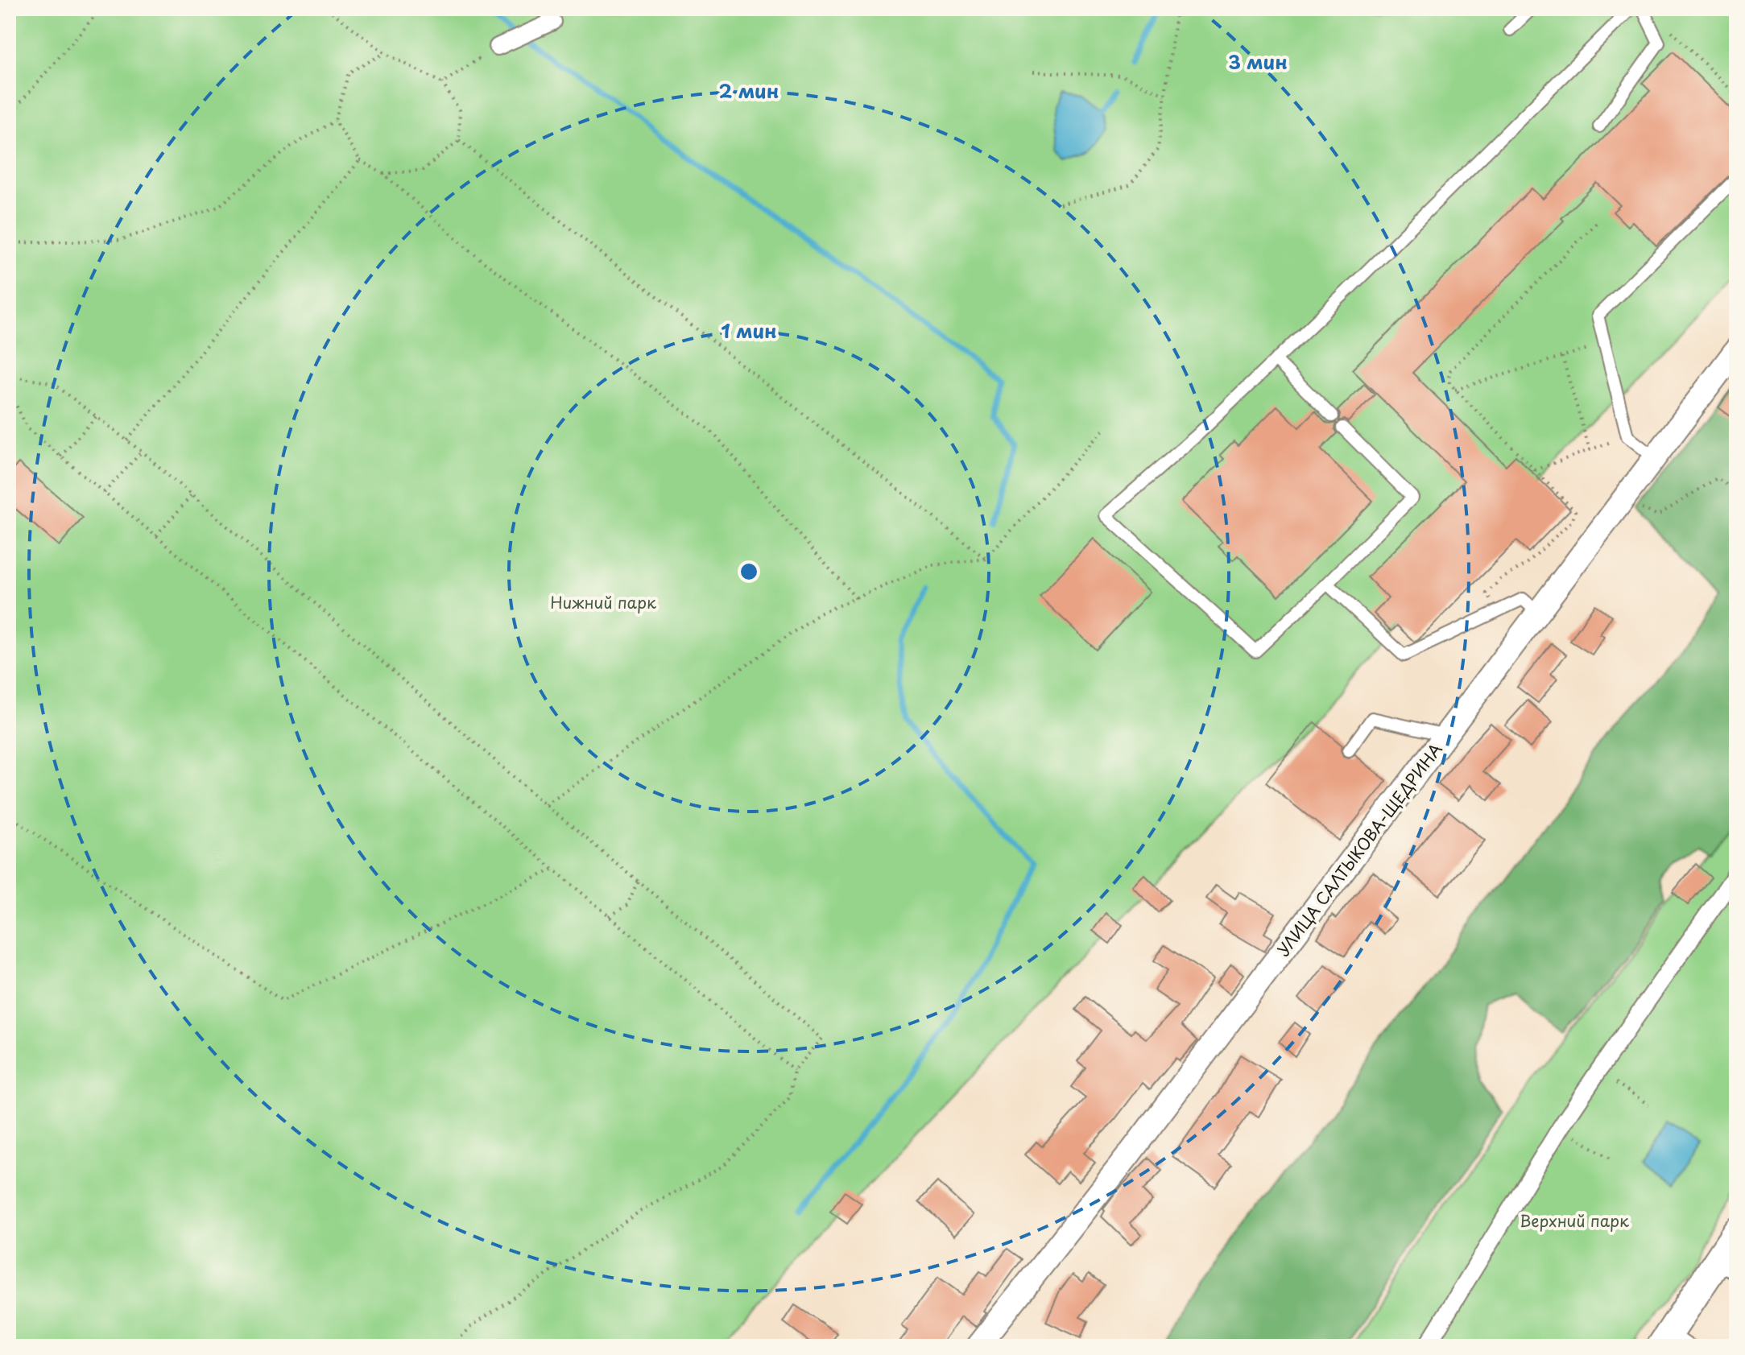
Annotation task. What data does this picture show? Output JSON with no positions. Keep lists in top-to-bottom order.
{
  "streets": {
    "street": ["УЛИЦА САЛТЫКОВА-ЩЕДРИНА"]
  },
  "parks": ["Нижний парк", "Верхний парк"],
  "rings": ["3 мин", "2 мин", "1 мин"]
}
